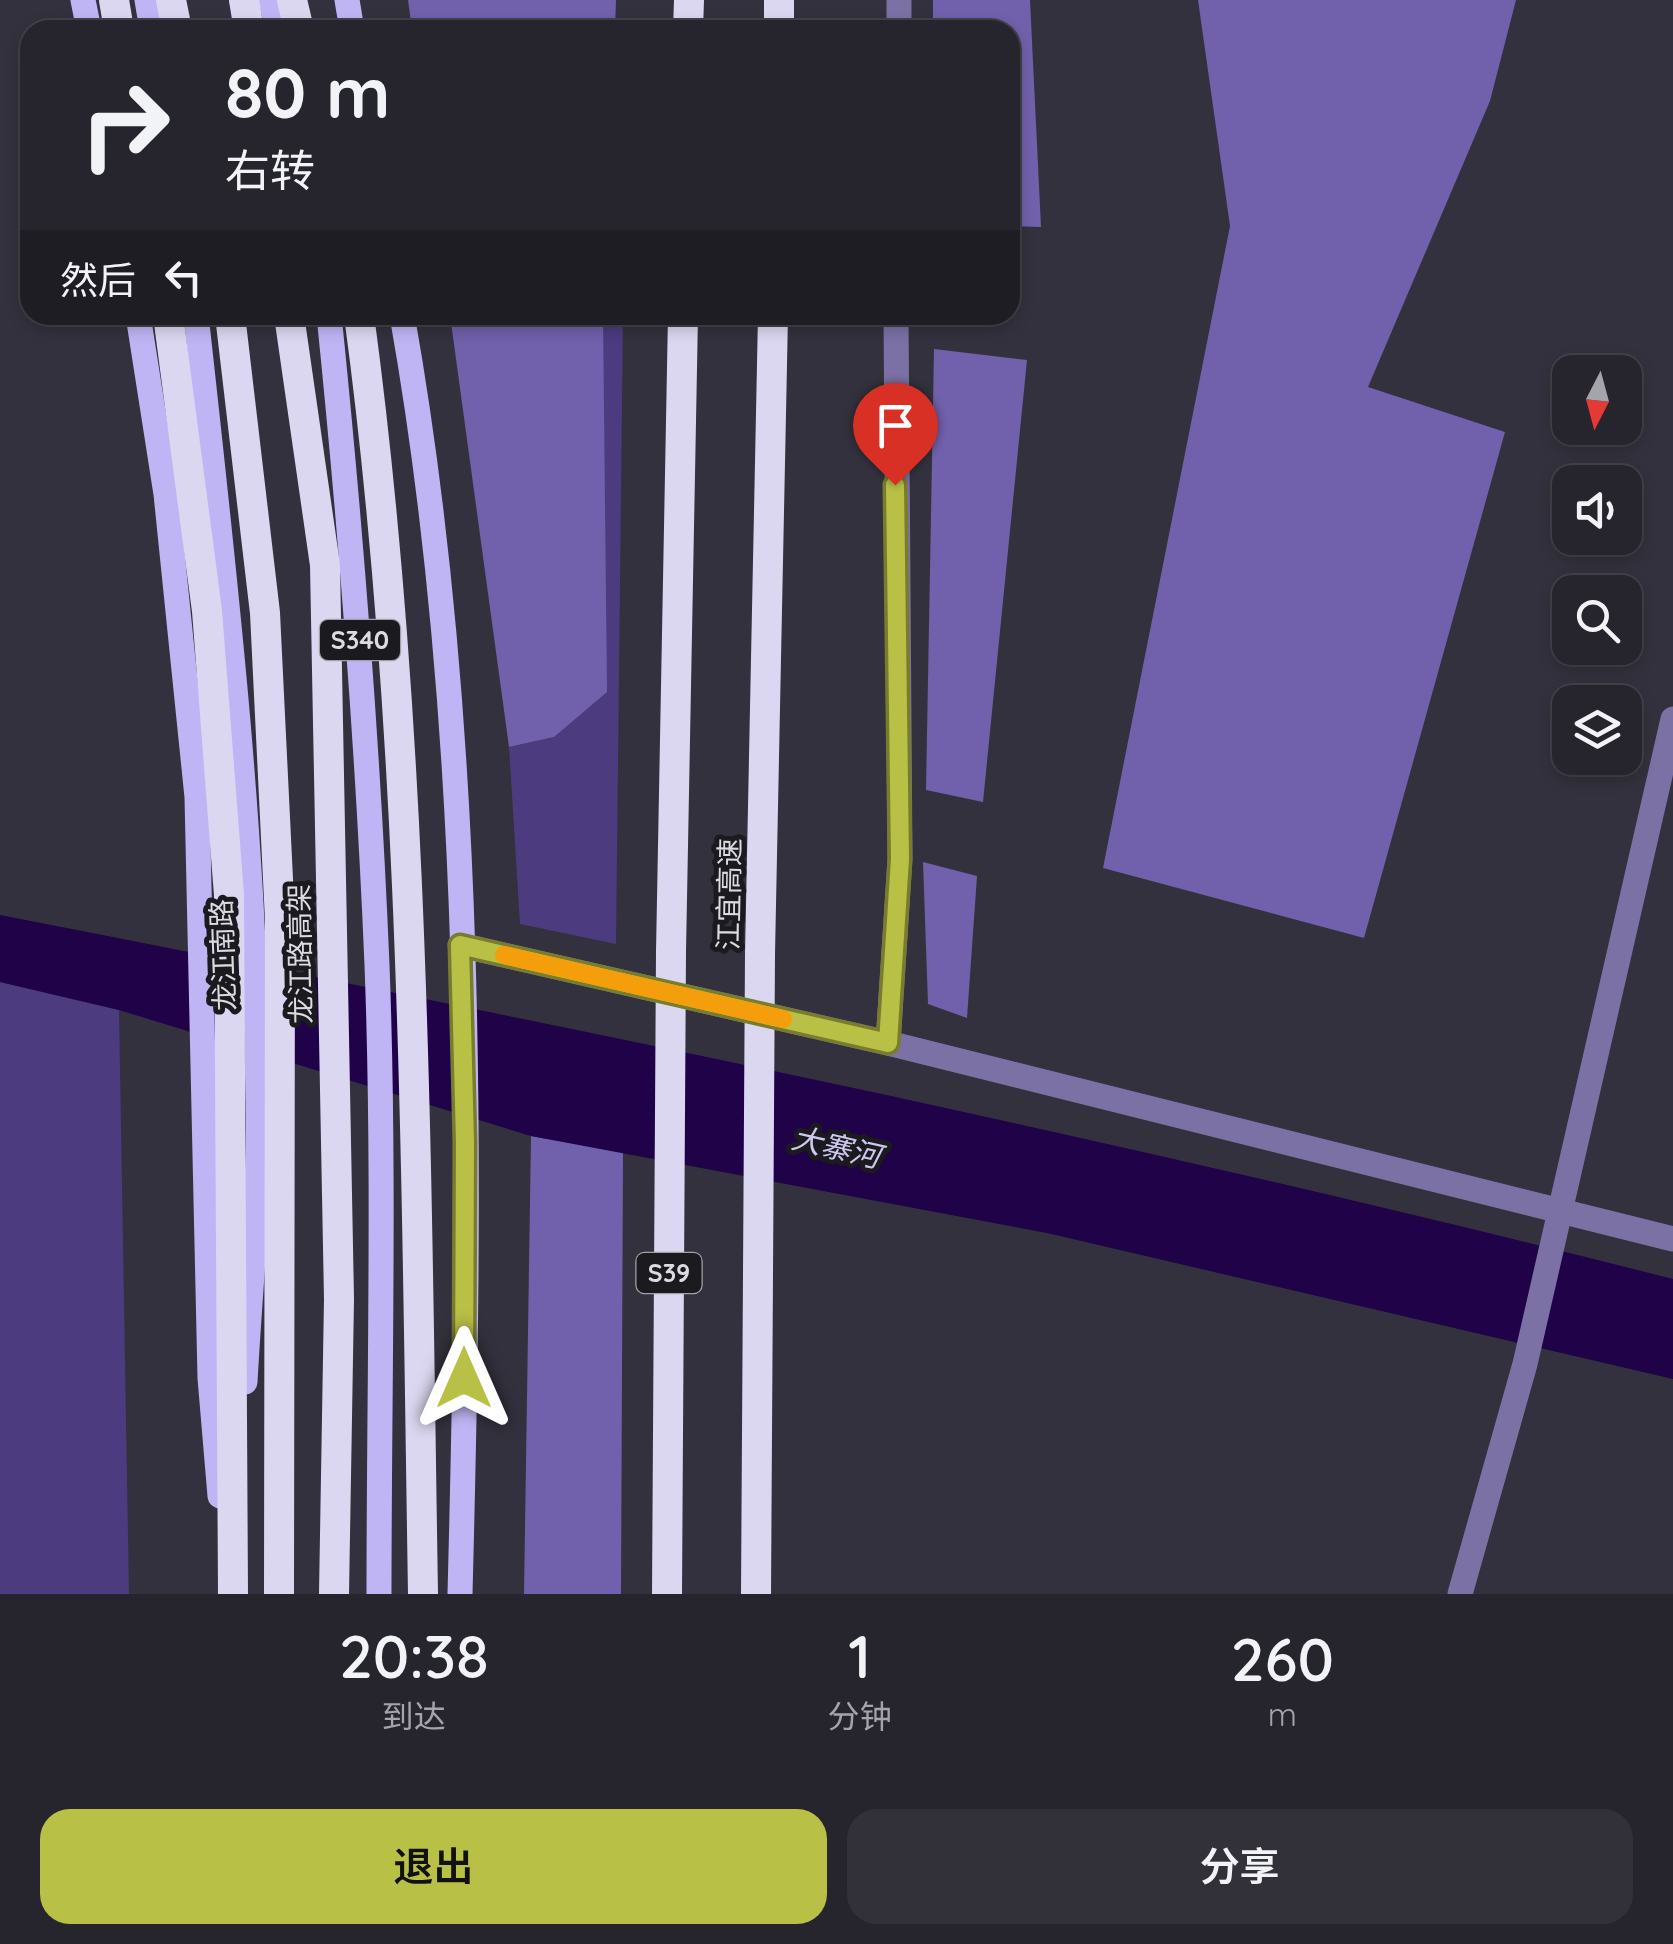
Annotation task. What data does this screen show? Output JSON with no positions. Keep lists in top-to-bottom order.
{
  "streets": {
    "highway": ["江宜高速", "龙江路高架", "S39"],
    "main road": ["S340", "龙江南路"]
  },
  "water": ["大寨河"],
  "north": "bottom",
  "page": {
    "turn": ["80 m", "右转"],
    "then": "然后",
    "eta": [
      "20:38",
      "到达",
      "1",
      "分钟",
      "260",
      "m"
    ],
    "buttons": ["退出", "分享"]
  }
}
